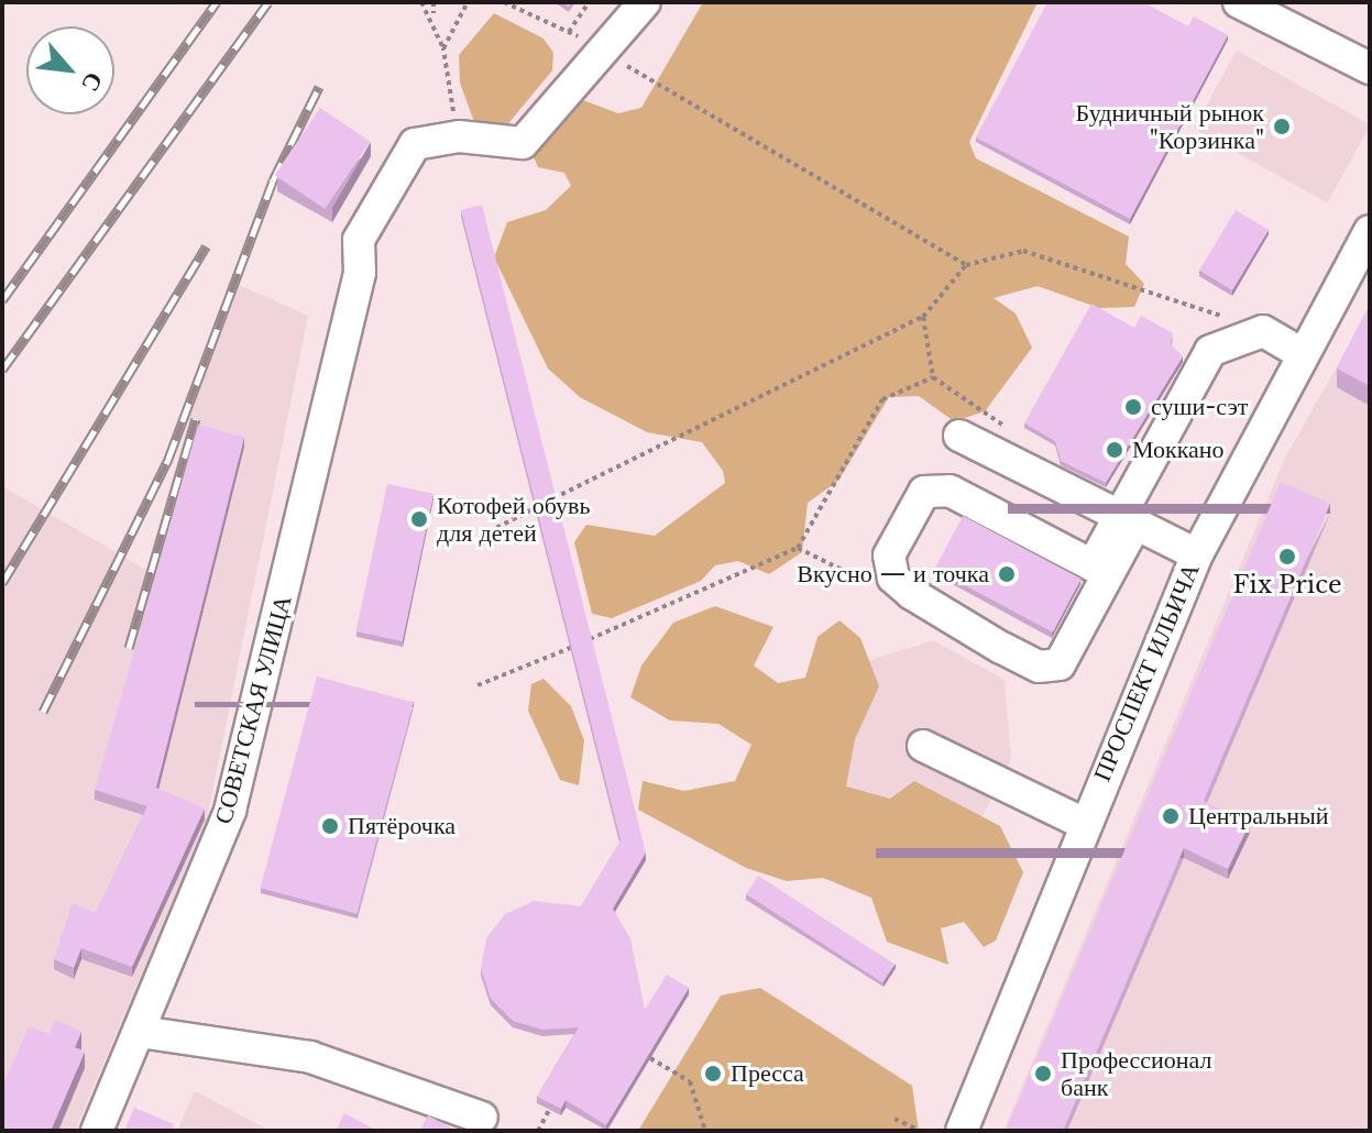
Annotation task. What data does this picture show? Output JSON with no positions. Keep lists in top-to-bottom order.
{
  "streets": {
    "street": ["ПРОСПЕКТ ИЛЬИЧА", "СОВЕТСКАЯ УЛИЦА"]
  },
  "places": [
    "Будничный рынок \"Корзинка\"",
    "суши-сэт",
    "Моккано",
    "Котофей обувь для детей",
    "Fix Price",
    "Вкусно — и точка",
    "Центральный",
    "Пятёрочка",
    "Пресса",
    "Профессионал банк"
  ],
  "north": "bottom right"
}
